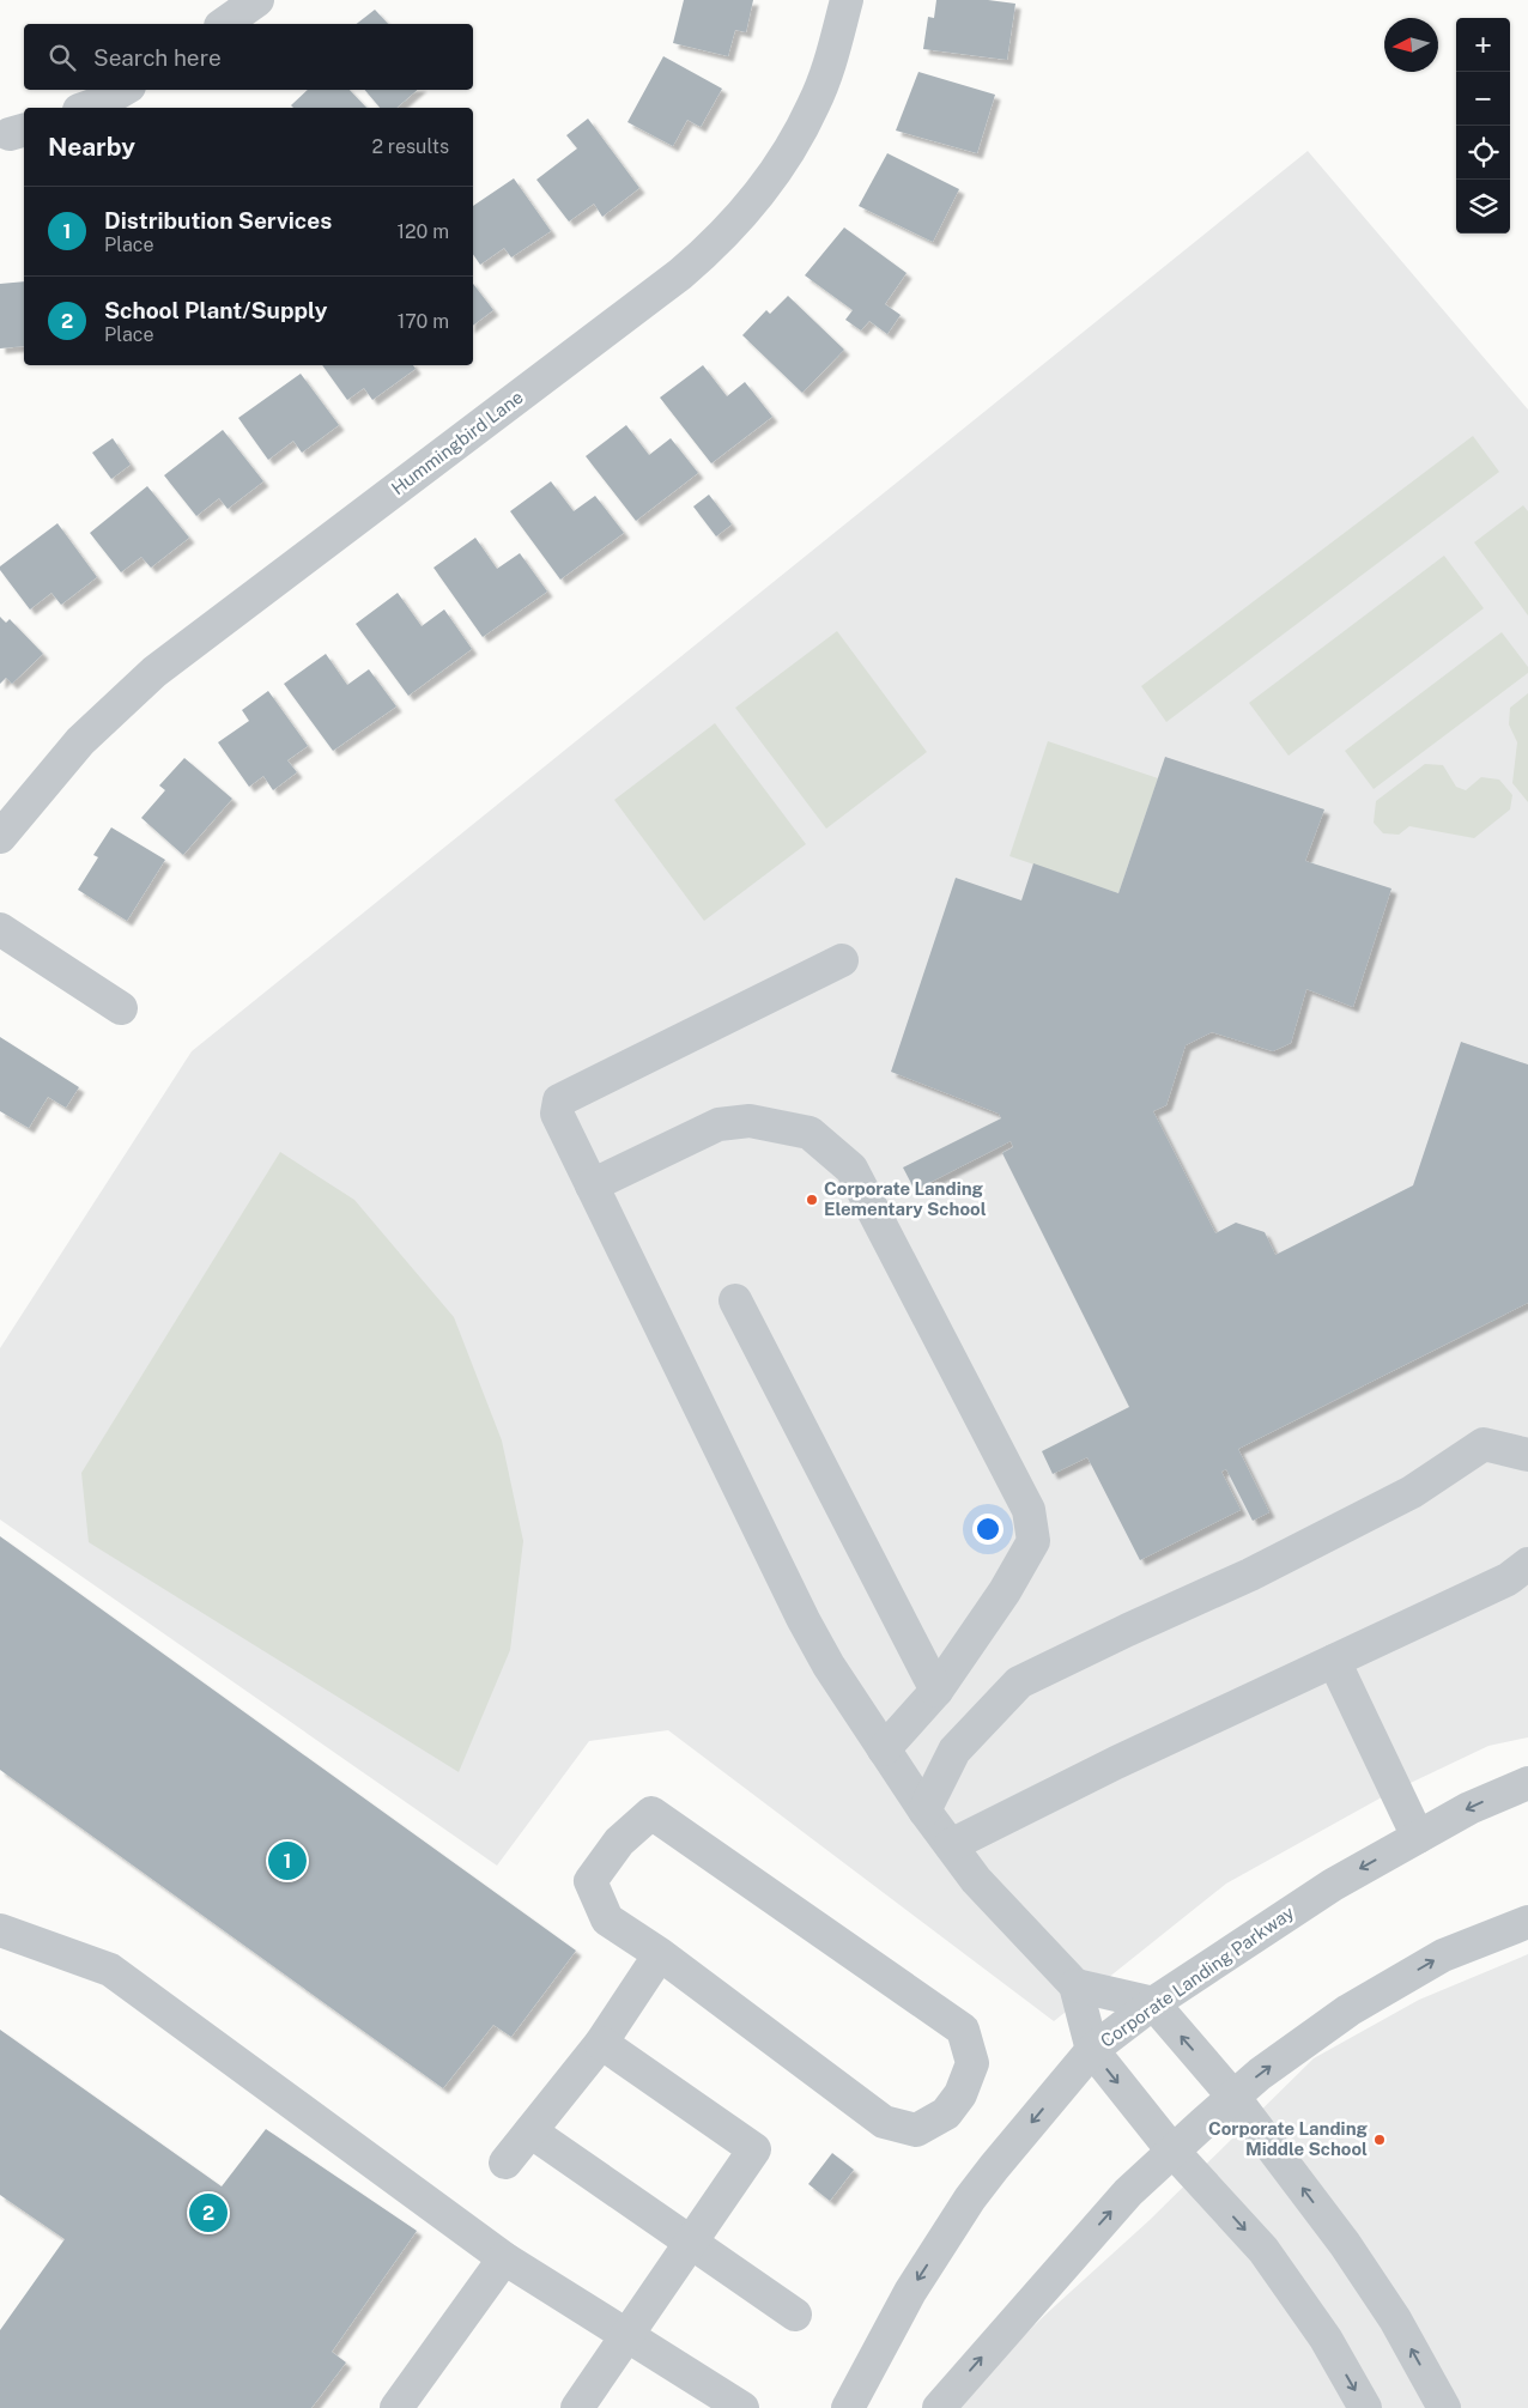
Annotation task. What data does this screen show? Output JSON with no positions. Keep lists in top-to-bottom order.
{
  "streets": {
    "street": ["Hummingbird Lane", "Corporate Landing Parkway"]
  },
  "places": ["Corporate Landing Elementary School", "Corporate Landing Middle School"],
  "north": "left",
  "page": {
    "map_buttons": ["+", "−"],
    "search": "Search here",
    "heading": ["Nearby", "2 results"],
    "list": [
      {
        "mark": "1",
        "name": "Distribution Services",
        "note": "Place",
        "value": "120 m"
      },
      {
        "mark": "2",
        "name": "School Plant/Supply",
        "note": "Place",
        "value": "170 m"
      }
    ],
    "pins": ["1", "2"]
  }
}
